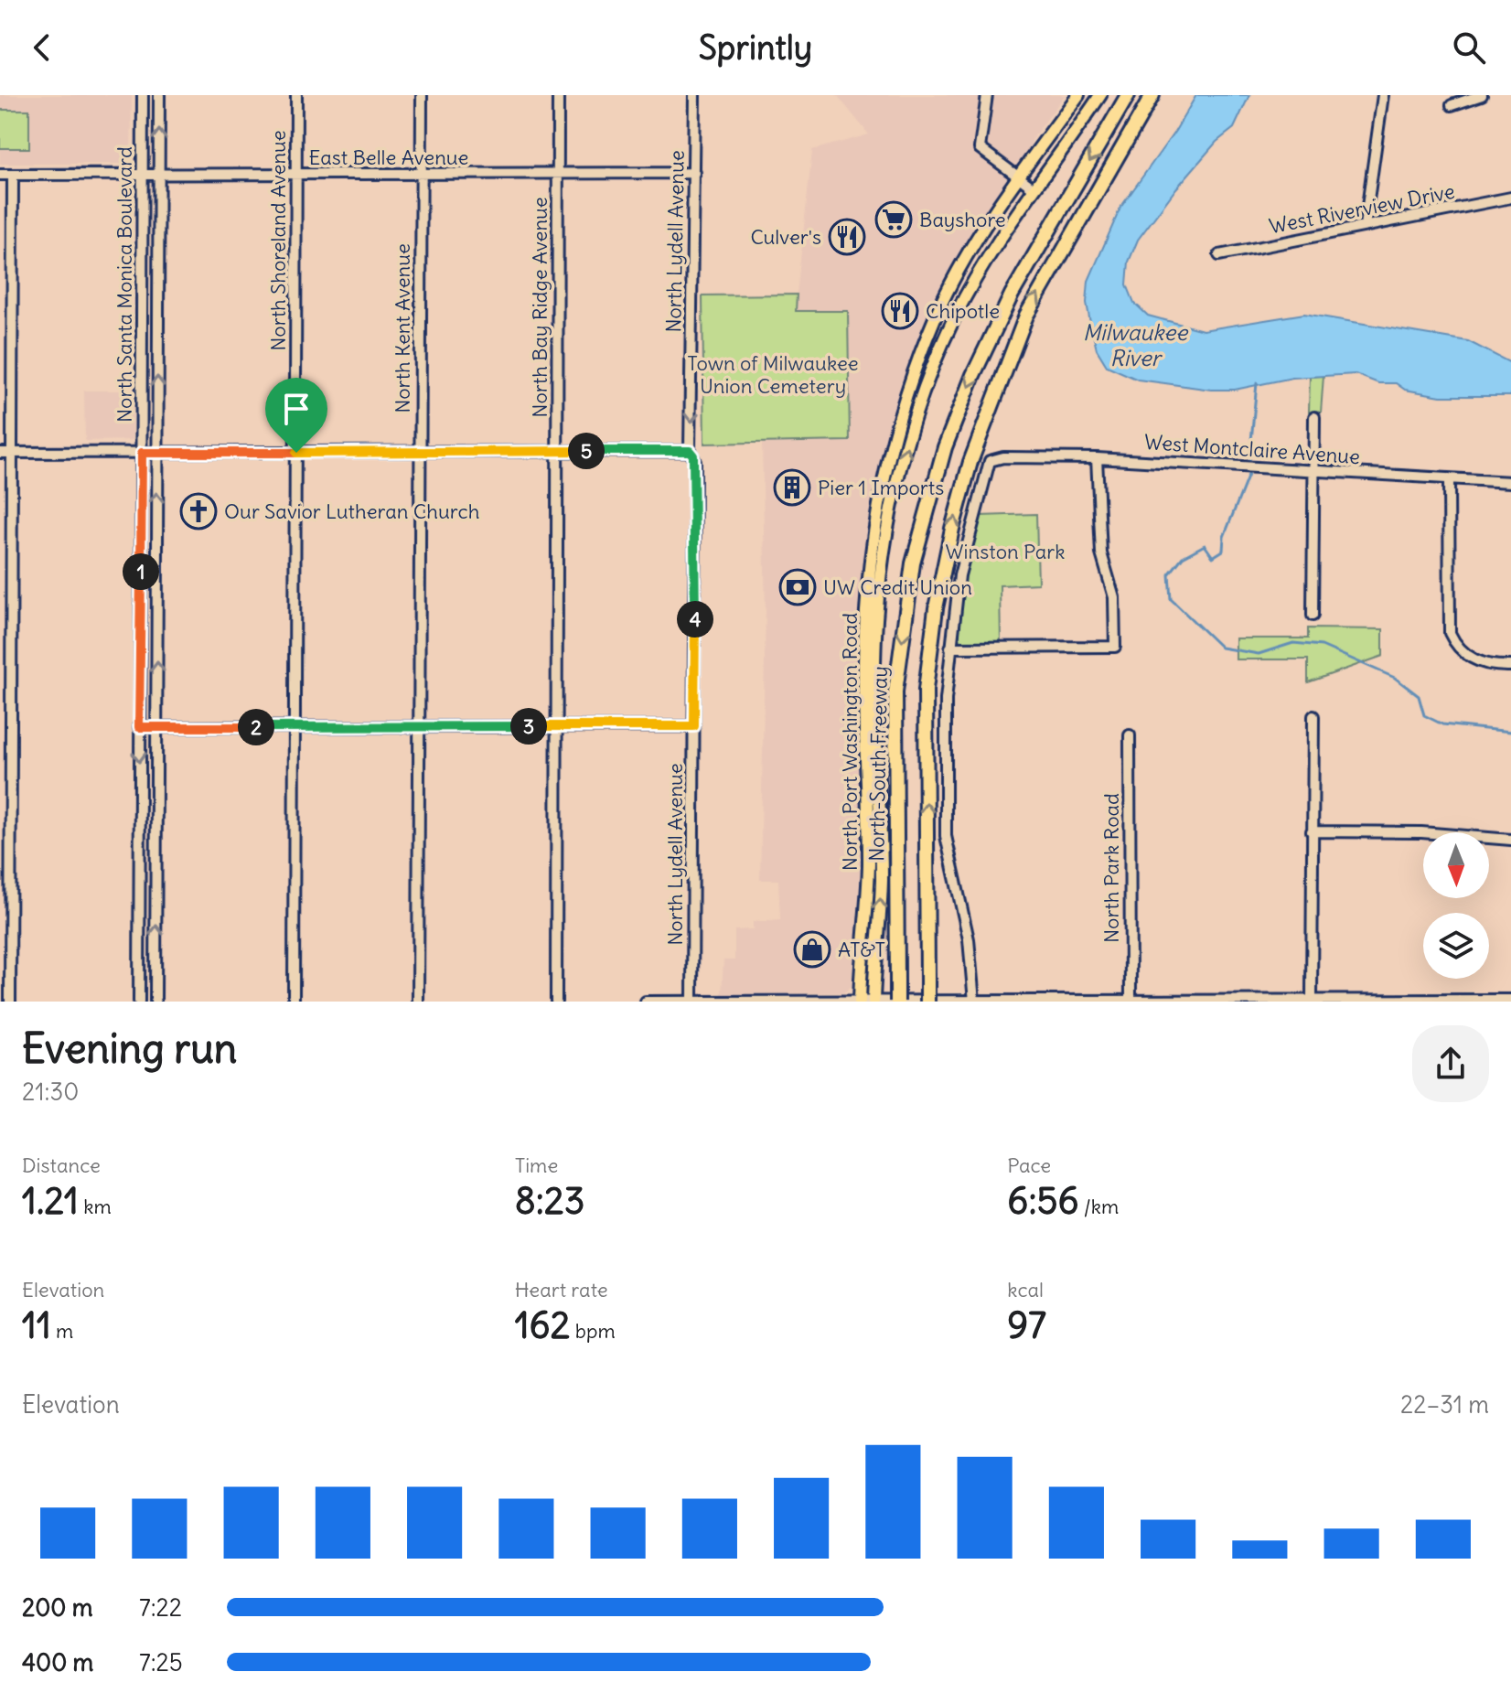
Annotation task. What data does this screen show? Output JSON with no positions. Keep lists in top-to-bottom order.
{
  "streets": {
    "highway": ["North-South Freeway"],
    "main road": ["North Port Washington Road"],
    "street": [
      "East Belle Avenue",
      "West Riverview Drive",
      "North Shoreland Avenue",
      "North Lydell Avenue",
      "North Santa Monica Boulevard",
      "North Bay Ridge Avenue",
      "North Kent Avenue",
      "West Montclaire Avenue",
      "North Park Road"
    ]
  },
  "crossings": [
    ["East Belle Avenue", "North Shoreland Avenue"],
    ["East Belle Avenue", "North Lydell Avenue"],
    ["East Belle Avenue", "North Santa Monica Boulevard"],
    ["East Belle Avenue", "North Bay Ridge Avenue"],
    ["East Belle Avenue", "North Kent Avenue"]
  ],
  "water": ["Milwaukee River"],
  "parks": ["Town of Milwaukee Union Cemetery", "Winston Park"],
  "places": {
    "supermarket": ["Bayshore"],
    "restaurant": ["Culver's", "Chipotle"],
    "building": ["Pier 1 Imports"],
    "church": ["Our Savior Lutheran Church"],
    "bank": ["UW Credit Union"],
    "shop": ["AT&T"]
  },
  "north": "bottom",
  "page": {
    "header": "Sprintly",
    "pins": [
      "5",
      "1",
      "4",
      "3",
      "2"
    ],
    "heading": ["Evening run", "21:30"],
    "stats": [
      ["Distance", "1.21 km"],
      ["Time", "8:23"],
      ["Pace", "6:56 /km"],
      ["Elevation", "11 m"],
      ["Heart rate", "162 bpm"],
      ["kcal", "97"]
    ],
    "chart": ["Elevation", "22–31 m"],
    "list": [
      {
        "name": "200 m",
        "note": "7:22"
      },
      {
        "name": "400 m",
        "note": "7:25"
      }
    ]
  }
}
